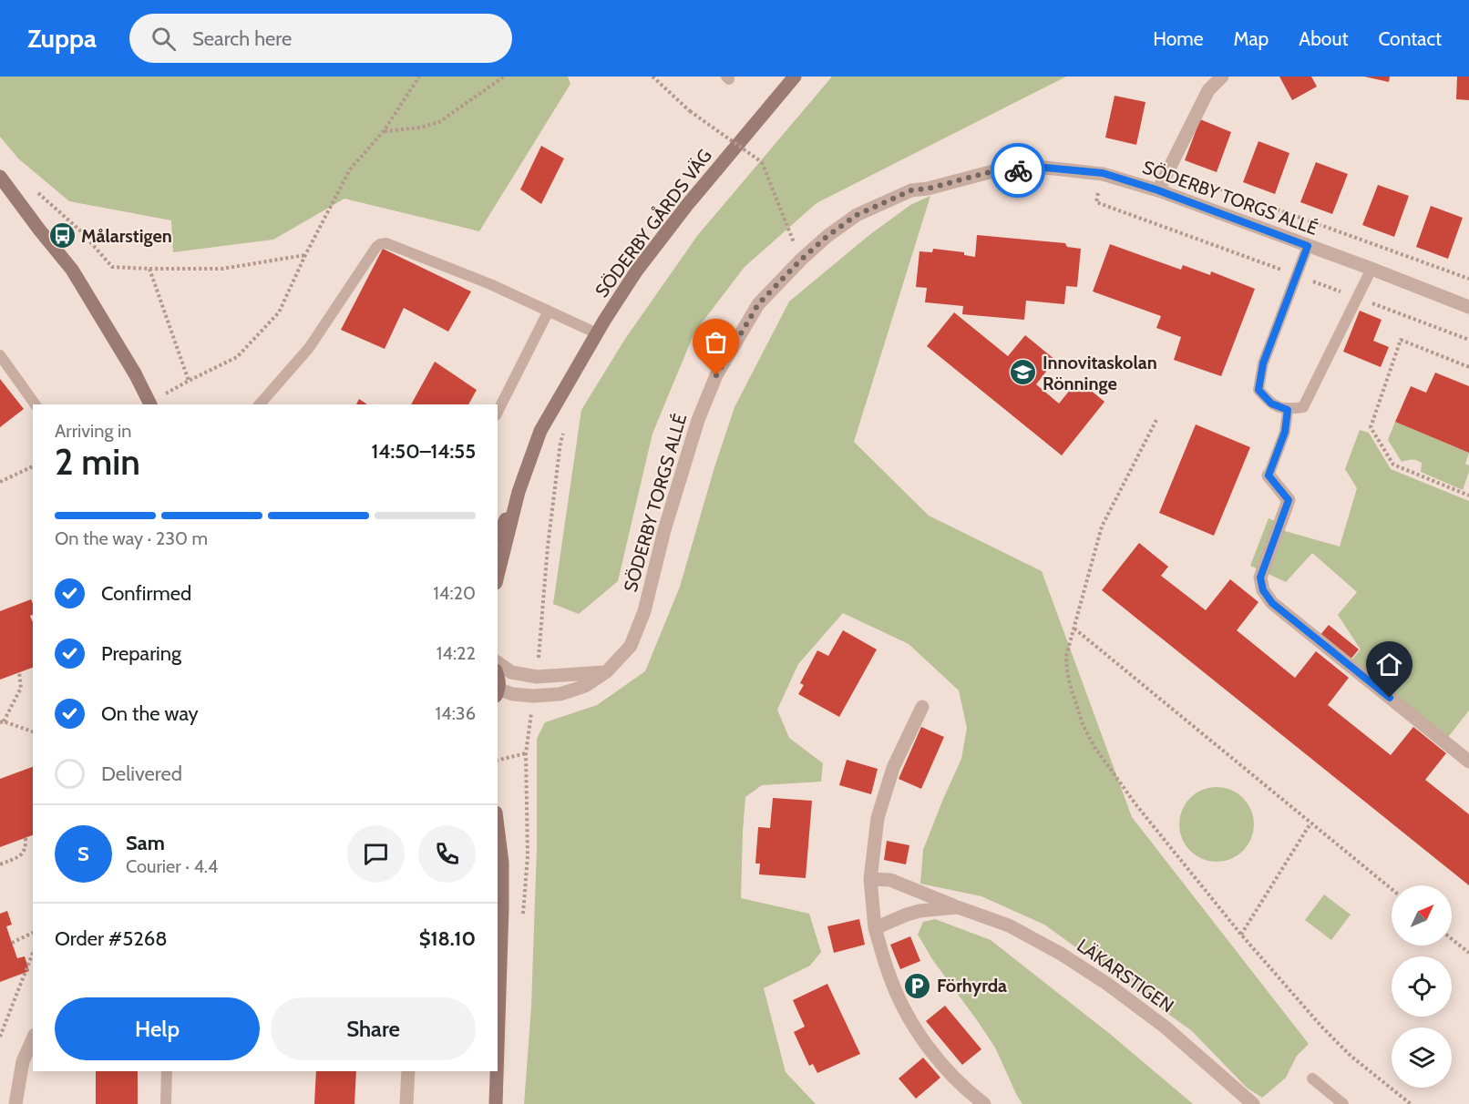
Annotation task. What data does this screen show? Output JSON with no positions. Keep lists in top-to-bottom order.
{
  "streets": {
    "main road": ["SÖDERBY GÅRDS VÄG"],
    "street": ["SÖDERBY TORGS ALLÉ", "LÄKARSTIGEN"]
  },
  "places": {
    "bus stop": ["Målarstigen"],
    "school or university": ["Innovitaskolan Rönninge"],
    "parking": ["Förhyrda"]
  },
  "north": "top right",
  "page": {
    "header": "Zuppa",
    "search": "Search here",
    "nav": [
      "Home",
      "Map",
      "About",
      "Contact"
    ],
    "heading": ["2 min", "Arriving in", "14:50–14:55"],
    "panel": [
      "Sam",
      "Courier · 4.4",
      "Order #5268",
      "$18.10"
    ],
    "bar": "On the way · 230 m",
    "list": [
      ["Confirmed", "14:20"],
      ["Preparing", "14:22"],
      ["On the way", "14:36"],
      "Delivered"
    ],
    "round": "S",
    "buttons": ["Help", "Share"]
  }
}
